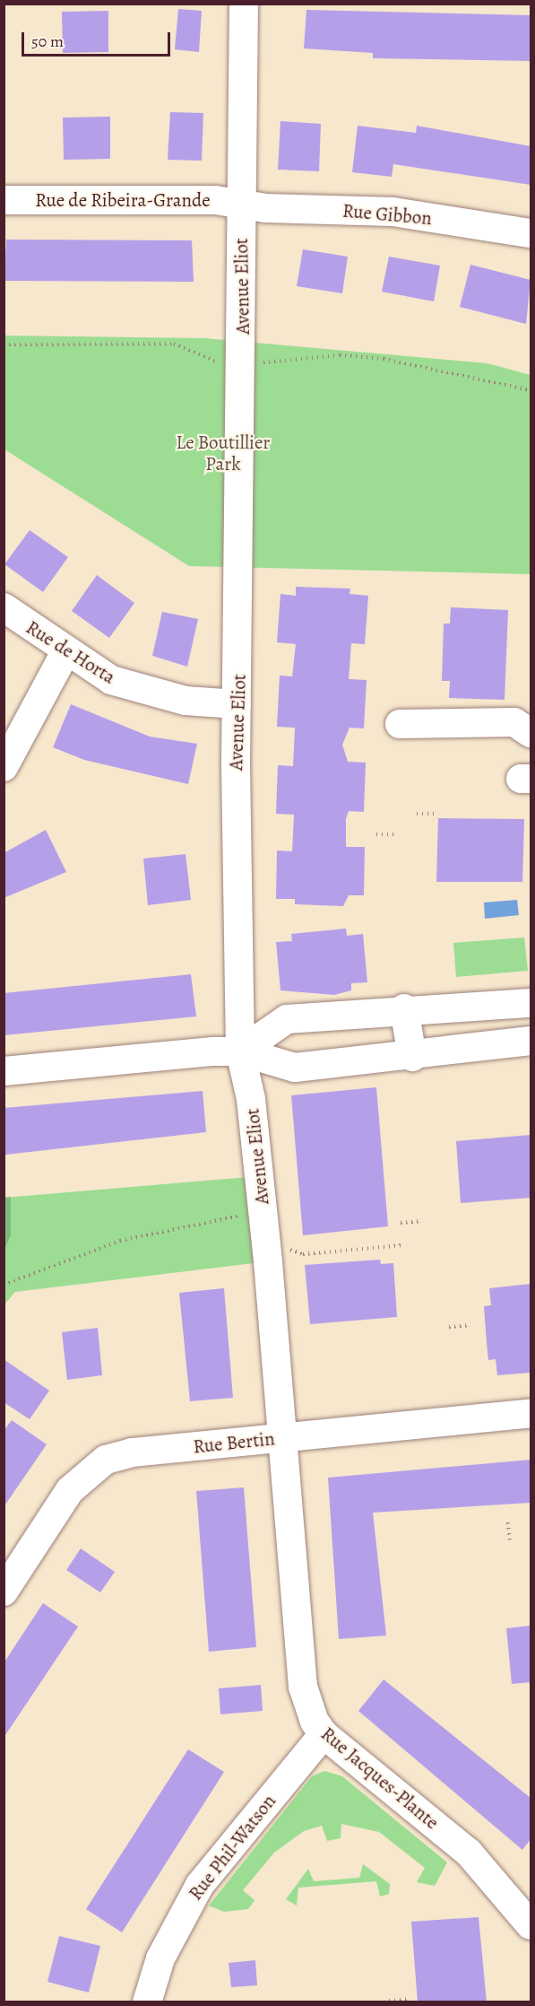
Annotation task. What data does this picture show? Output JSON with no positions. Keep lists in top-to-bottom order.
{
  "streets": {
    "street": [
      "Rue de Ribeira-Grande",
      "Rue Gibbon",
      "Avenue Eliot",
      "Rue de Horta",
      "Rue Bertin",
      "Rue Jacques-Plante",
      "Rue Phil-Watson"
    ]
  },
  "crossings": [
    ["Rue de Ribeira-Grande", "Rue Gibbon"],
    ["Rue de Ribeira-Grande", "Avenue Eliot"],
    ["Rue Gibbon", "Avenue Eliot"],
    ["Avenue Eliot", "Rue de Horta"],
    ["Avenue Eliot", "Rue Bertin"],
    ["Avenue Eliot", "Rue Jacques-Plante"],
    ["Rue Bertin", "Rue Jacques-Plante"],
    ["Rue Jacques-Plante", "Rue Phil-Watson"]
  ],
  "parks": ["Le Boutillier Park"],
  "scale_bar": "50 m"
}
